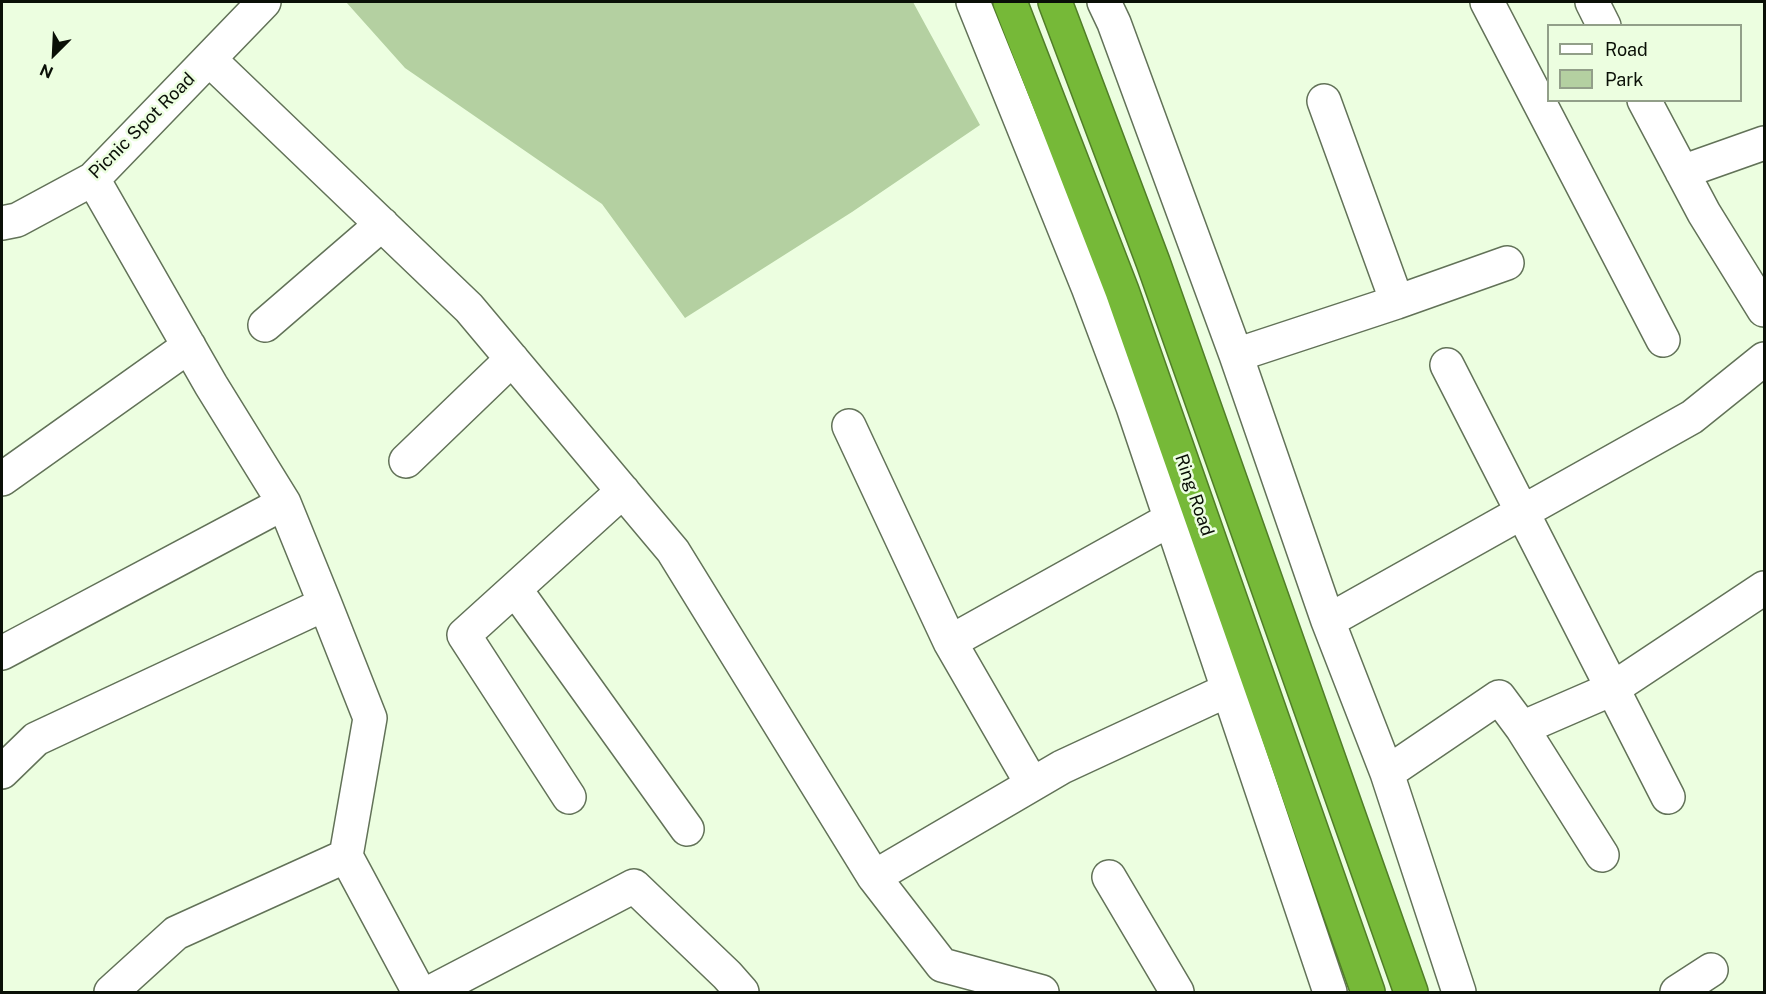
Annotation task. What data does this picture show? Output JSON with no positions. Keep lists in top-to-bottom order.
{
  "streets": {
    "highway": ["Ring Road"],
    "street": ["Picnic Spot Road"]
  },
  "legend": ["Road", "Park"],
  "north": "bottom left"
}
